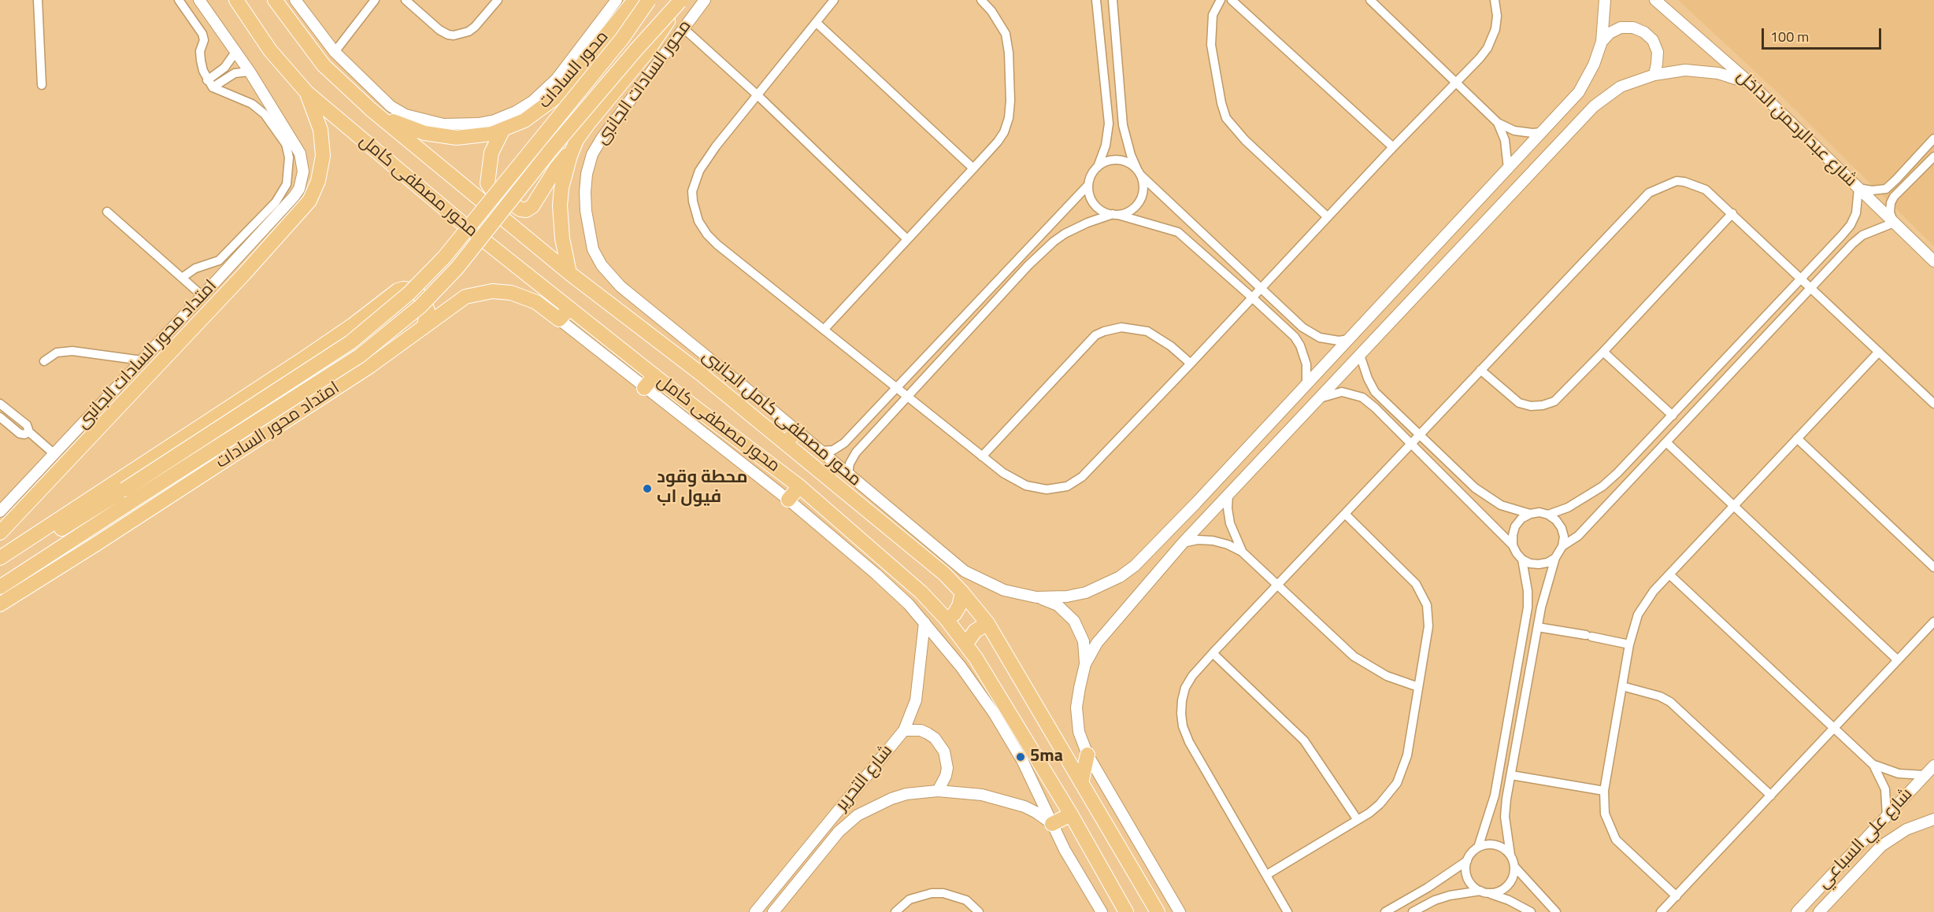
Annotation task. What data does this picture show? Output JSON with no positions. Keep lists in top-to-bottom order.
{
  "streets": {
    "main road": ["محور السادات", "محور مصطفى كامل", "امتداد محور السادات"],
    "street": [
      "محور السادات الجانبى",
      "شارع عبدالرحمن الداخل",
      "امتداد محور السادات الجانبى",
      "محور مصطفى كامل الجانبى",
      "شارع التحرير",
      "شارع علي السباعي"
    ]
  },
  "crossings": [
    ["محور السادات", "محور مصطفى كامل"],
    ["محور السادات الجانبى", "محور مصطفى كامل الجانبى"]
  ],
  "places": ["محطة وقود فيول اب", "5ma"],
  "scale_bar": "100 m"
}
